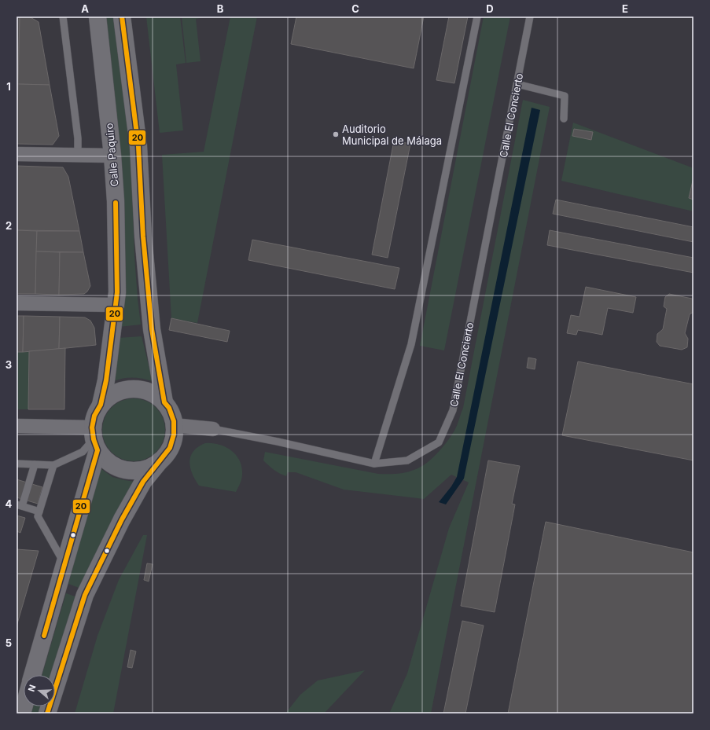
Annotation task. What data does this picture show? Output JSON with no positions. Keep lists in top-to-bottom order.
{
  "streets": {
    "main road": ["Calle Paquiro"],
    "street": ["Calle El Concierto"]
  },
  "crossings": [
    ["Calle El Concierto", "Calle Paquiro"]
  ],
  "places": ["Auditorio Municipal de Málaga"],
  "lines": ["transit line 20"],
  "north": "left",
  "grid": {
    "columns": [
      "A",
      "B",
      "C",
      "D",
      "E"
    ],
    "rows": [
      "1",
      "2",
      "3",
      "4",
      "5"
    ]
  }
}
